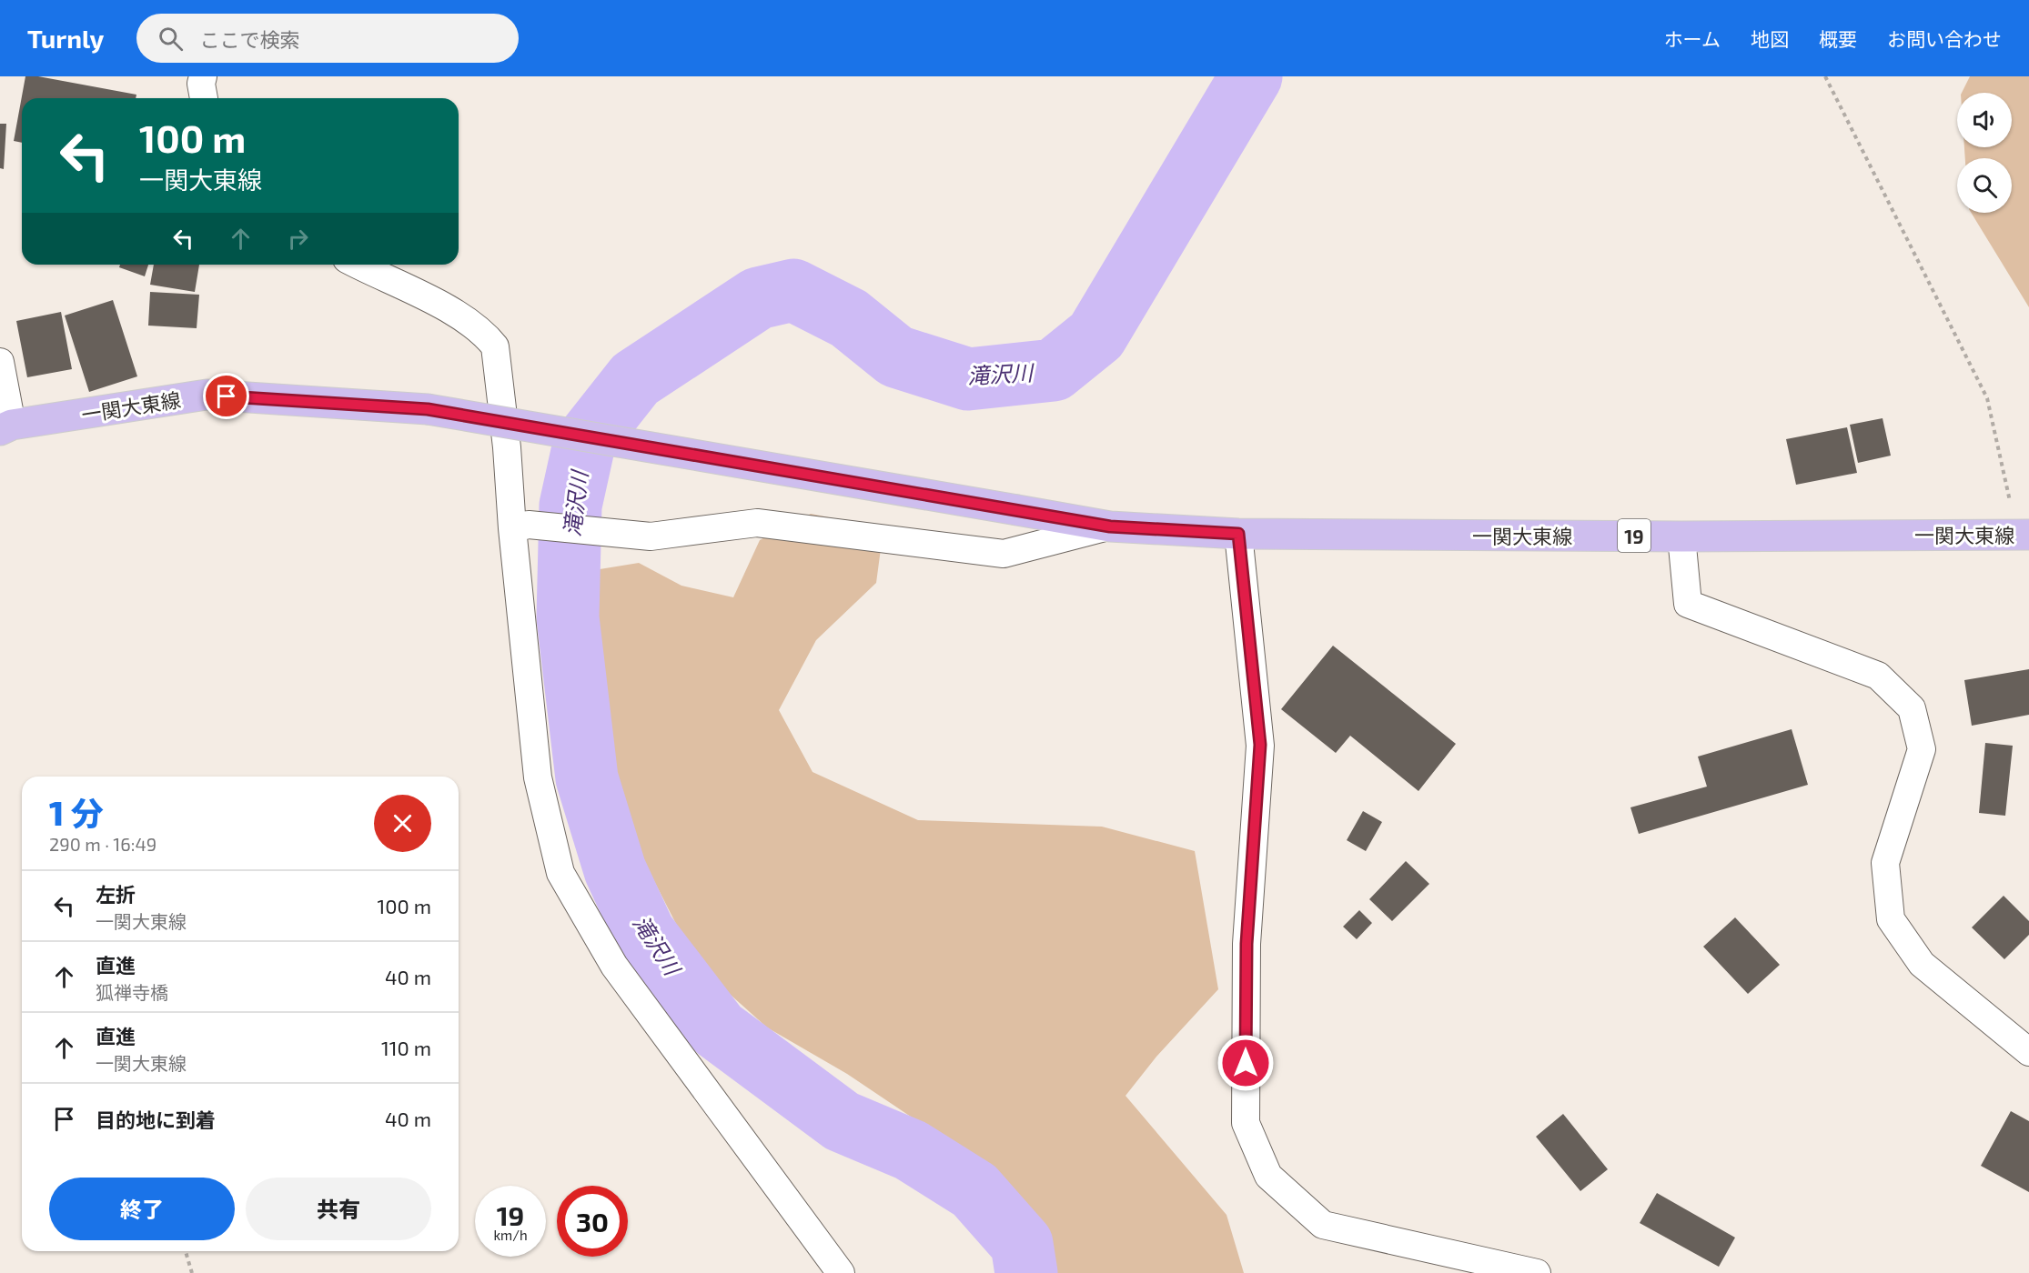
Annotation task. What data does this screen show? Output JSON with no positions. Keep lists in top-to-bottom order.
{
  "streets": {
    "main road": ["一関大東線", "19"]
  },
  "water": ["滝沢川"],
  "page": {
    "header": "Turnly",
    "search": "ここで検索",
    "nav": [
      "ホーム",
      "地図",
      "概要",
      "お問い合わせ"
    ],
    "turn": ["100 m", "一関大東線"],
    "heading": ["1 分", "290 m · 16:49"],
    "list": [
      {
        "name": "左折",
        "note": "一関大東線",
        "value": "100 m"
      },
      {
        "name": "直進",
        "note": "狐禅寺橋",
        "value": "40 m"
      },
      {
        "name": "直進",
        "note": "一関大東線",
        "value": "110 m"
      },
      {
        "name": "目的地に到着",
        "value": "40 m"
      }
    ],
    "buttons": ["終了", "共有"],
    "speed": "19 km/h",
    "limit": "30"
  }
}
